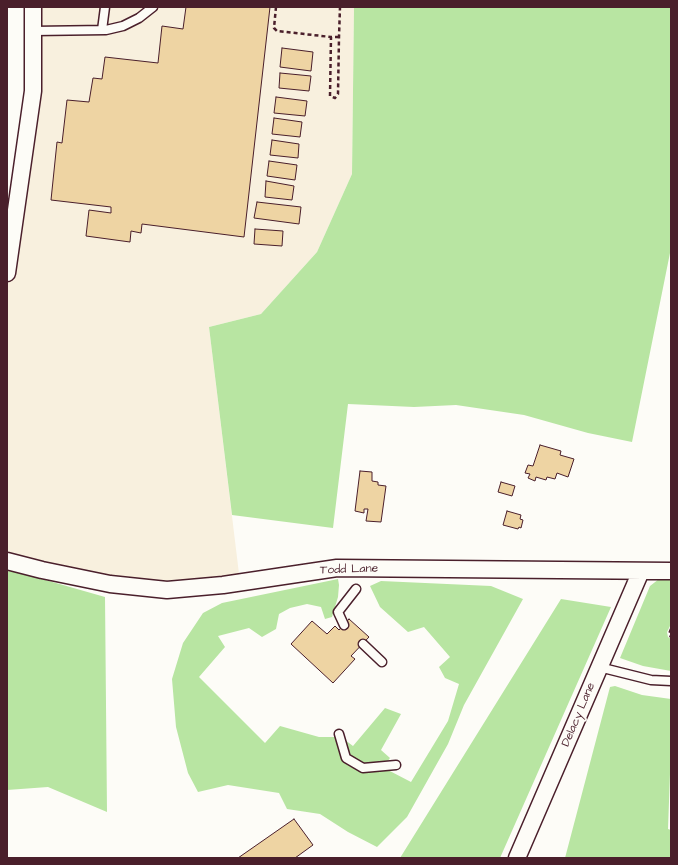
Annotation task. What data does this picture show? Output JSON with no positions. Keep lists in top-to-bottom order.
{
  "streets": {
    "street": ["Todd Lane", "Delacy Lane"]
  },
  "crossings": [
    ["Todd Lane", "Delacy Lane"]
  ]
}
